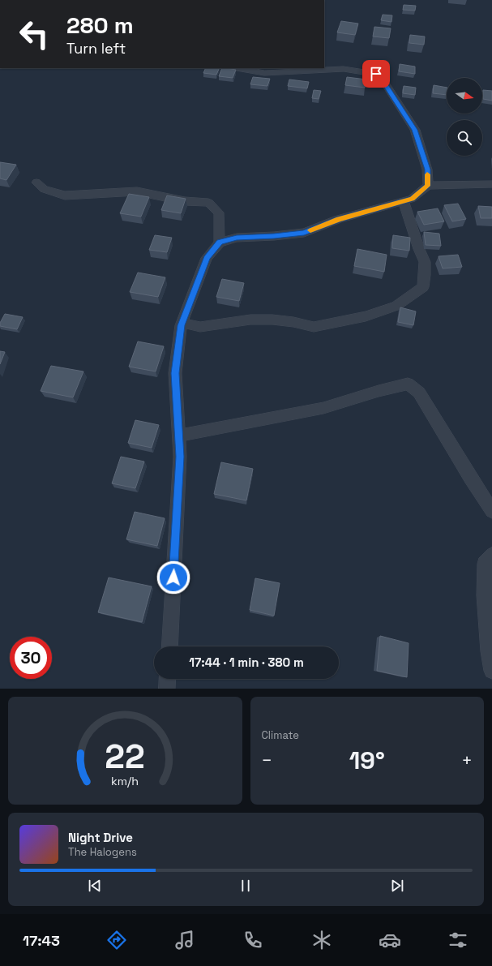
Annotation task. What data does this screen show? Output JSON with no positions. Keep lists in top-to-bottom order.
{
  "north": "right",
  "page": {
    "turn": ["280 m", "Turn left"],
    "limit": "30",
    "trip": "17:44 · 1 min · 380 m",
    "tile": "Climate",
    "heat": ["−", "19°", "+"],
    "song": ["Night Drive", "The Halogens"],
    "tabs": "17:43",
    "gauge": ["22", "km/h"]
  }
}
